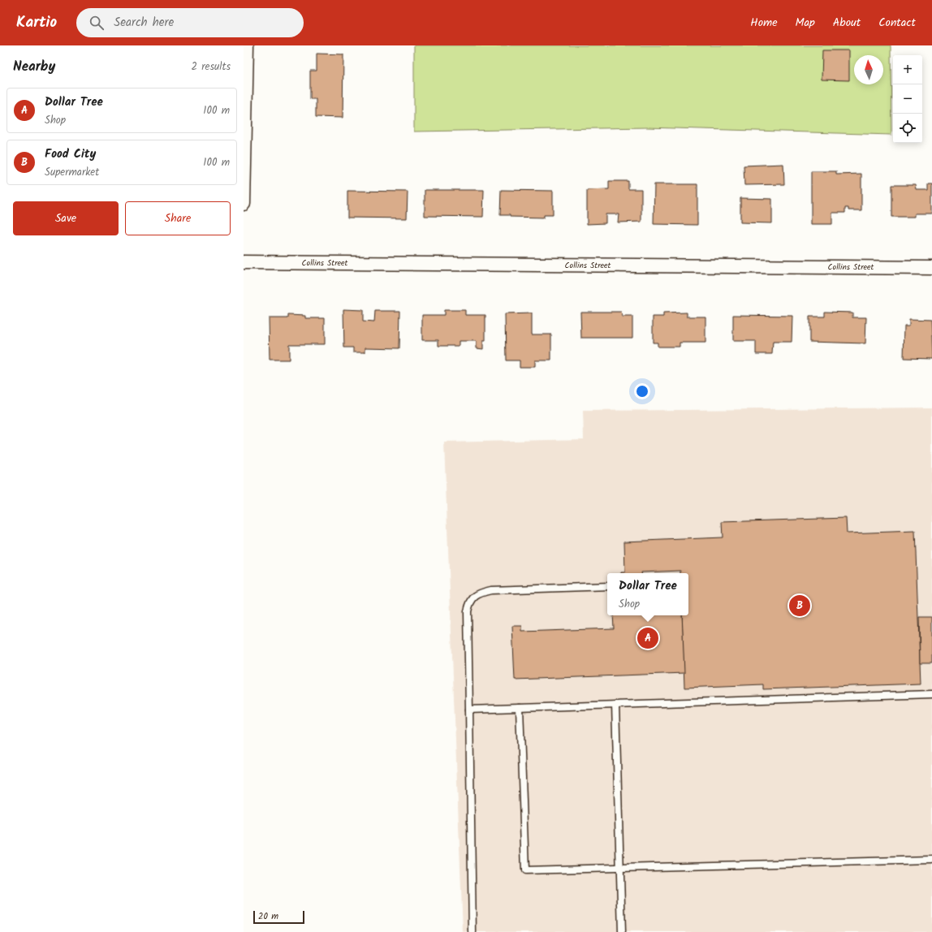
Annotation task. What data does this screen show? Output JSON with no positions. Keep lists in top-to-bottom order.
{
  "streets": {
    "street": ["Collins Street"]
  },
  "scale_bar": "20 m",
  "north": "top",
  "page": {
    "header": "Kartio",
    "search": "Search here",
    "nav": [
      "Home",
      "Map",
      "About",
      "Contact"
    ],
    "heading": ["Nearby", "2 results"],
    "map_buttons": ["+", "−"],
    "list": [
      {
        "mark": "A",
        "name": "Dollar Tree",
        "note": "Shop",
        "value": "100 m"
      },
      {
        "mark": "B",
        "name": "Food City",
        "note": "Supermarket",
        "value": "100 m"
      }
    ],
    "buttons": ["Save", "Share"],
    "popup": ["Dollar Tree", "Shop"],
    "pins": ["B", "A"],
    "scale": "20 m"
  }
}
